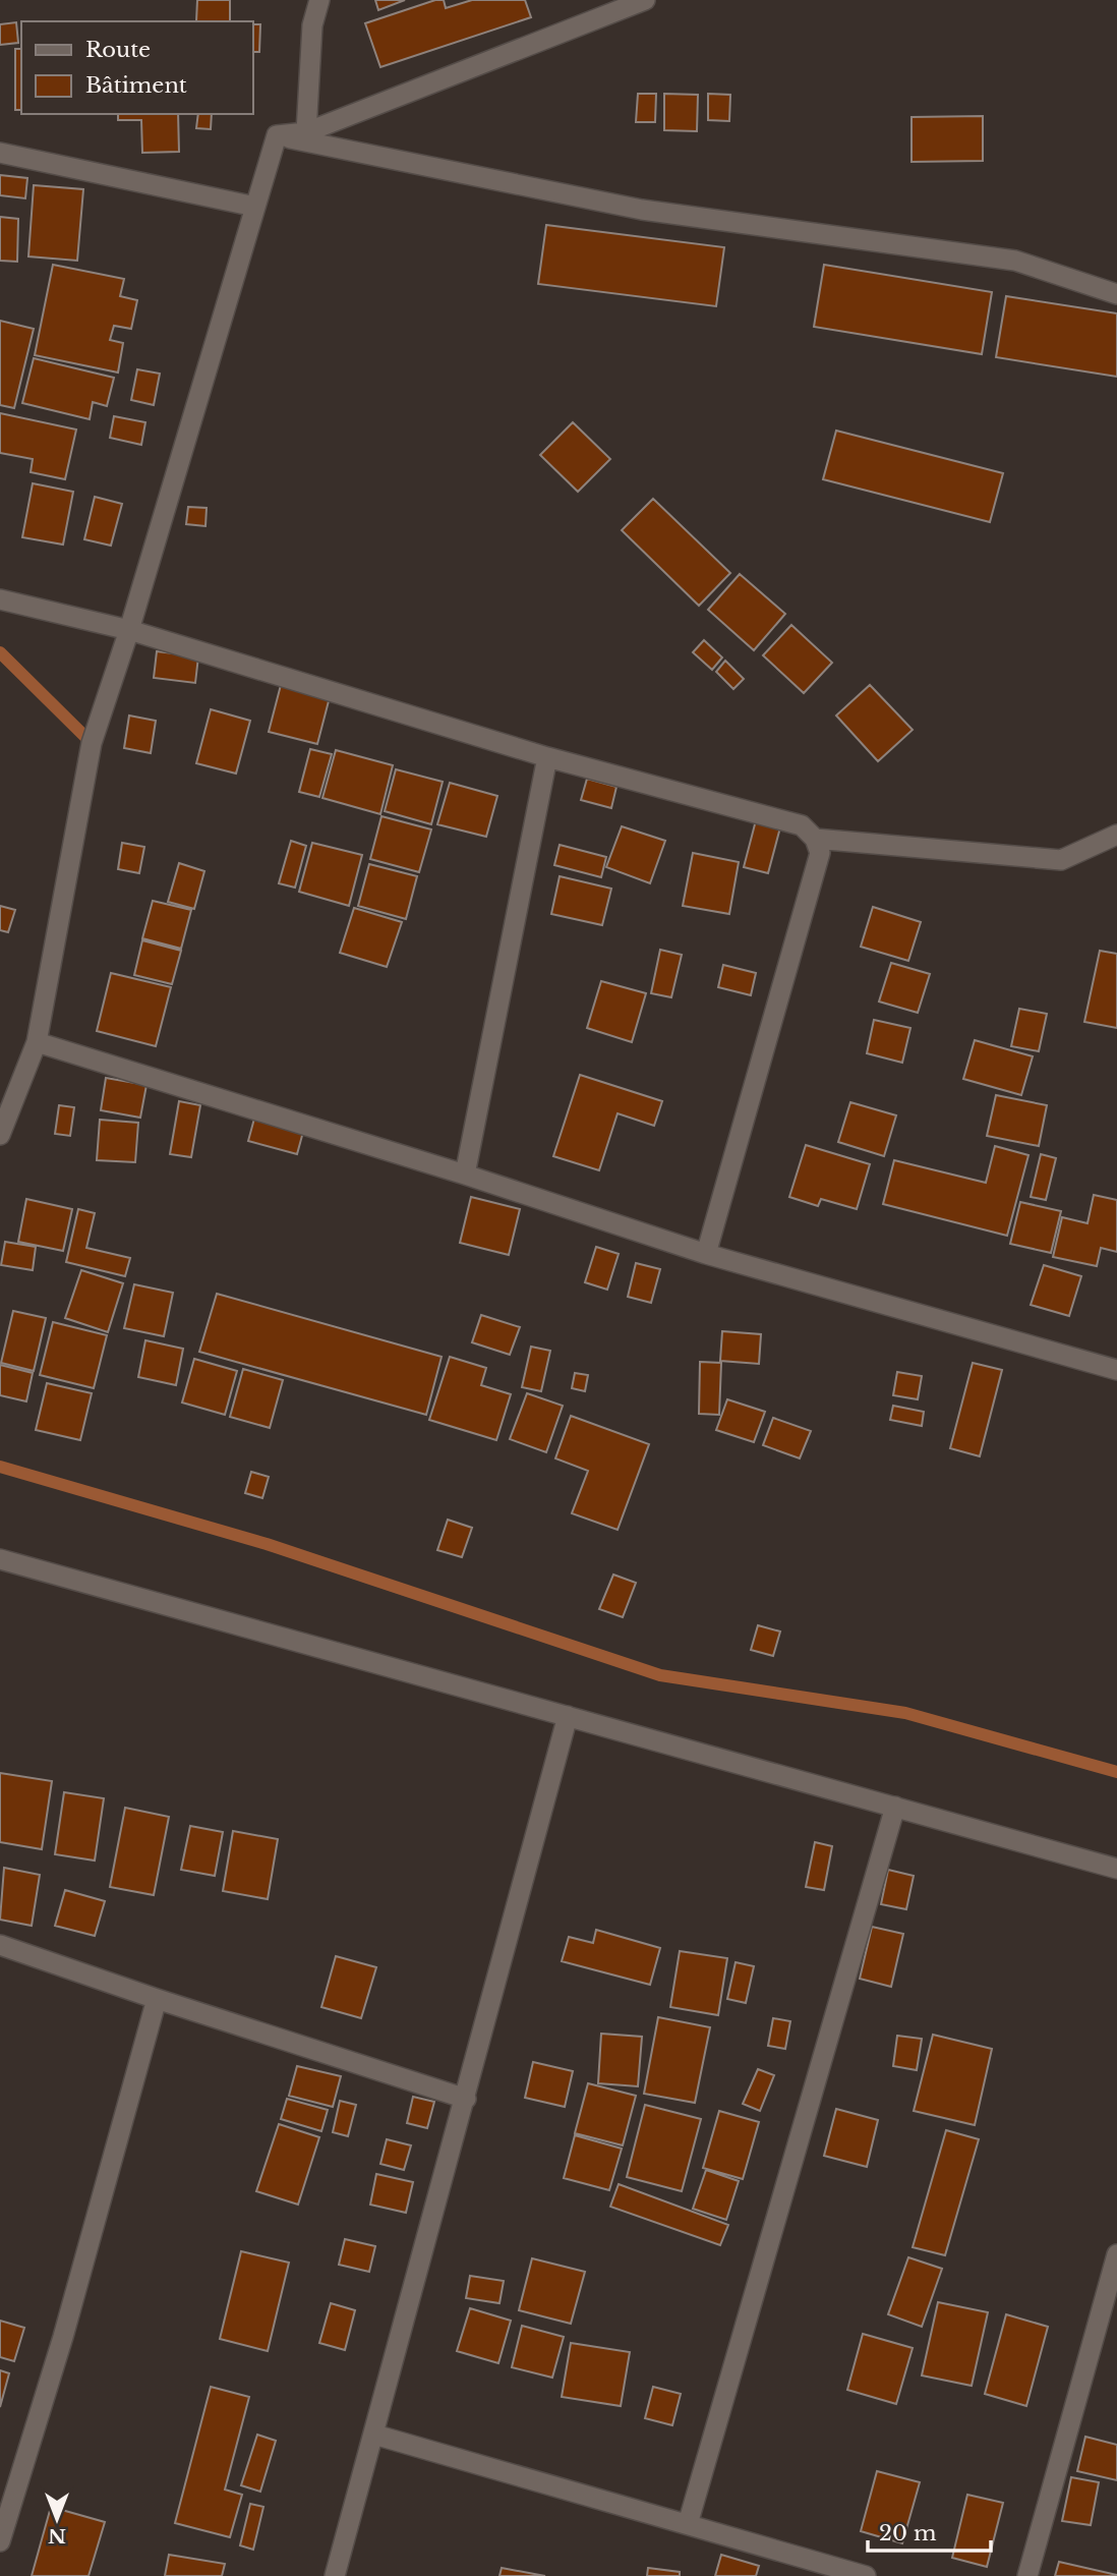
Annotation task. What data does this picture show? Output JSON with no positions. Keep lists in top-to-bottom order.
{
  "legend": ["Route", "Bâtiment"],
  "scale_bar": "20 m",
  "north": "bottom"
}
